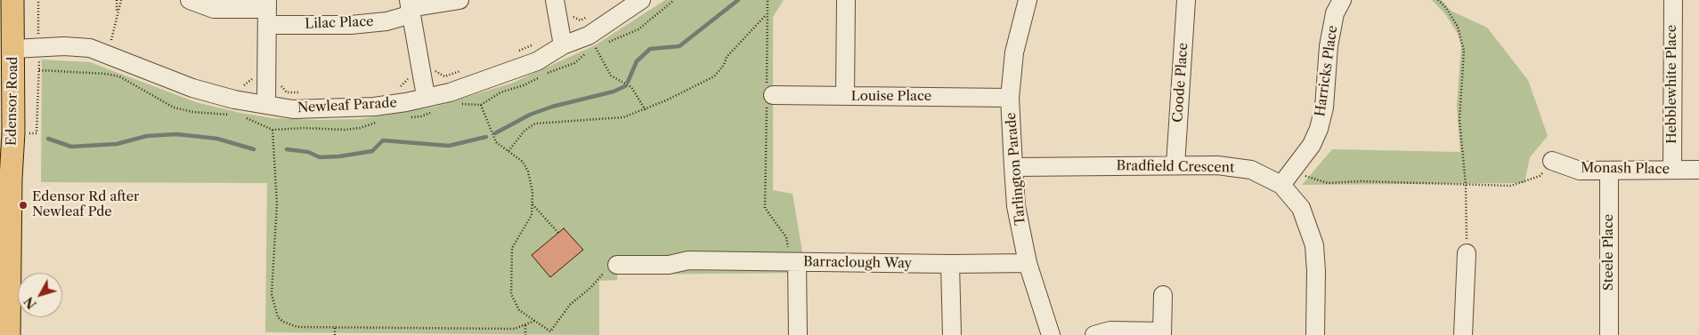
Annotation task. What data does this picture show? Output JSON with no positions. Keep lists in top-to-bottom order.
{
  "streets": {
    "main road": ["Edensor Road"],
    "street": [
      "Lilac Place",
      "Harricks Place",
      "Coode Place",
      "Hebblewhite Place",
      "Louise Place",
      "Newleaf Parade",
      "Bradfield Crescent",
      "Tarlington Parade",
      "Monash Place",
      "Steele Place",
      "Barraclough Way"
    ]
  },
  "crossings": [
    ["Harricks Place", "Bradfield Crescent"],
    ["Coode Place", "Bradfield Crescent"],
    ["Hebblewhite Place", "Monash Place"],
    ["Louise Place", "Tarlington Parade"],
    ["Edensor Road", "Newleaf Parade"],
    ["Bradfield Crescent", "Tarlington Parade"],
    ["Tarlington Parade", "Barraclough Way"],
    ["Monash Place", "Steele Place"]
  ],
  "places": ["Edensor Rd after Newleaf Pde"],
  "north": "bottom left"
}
